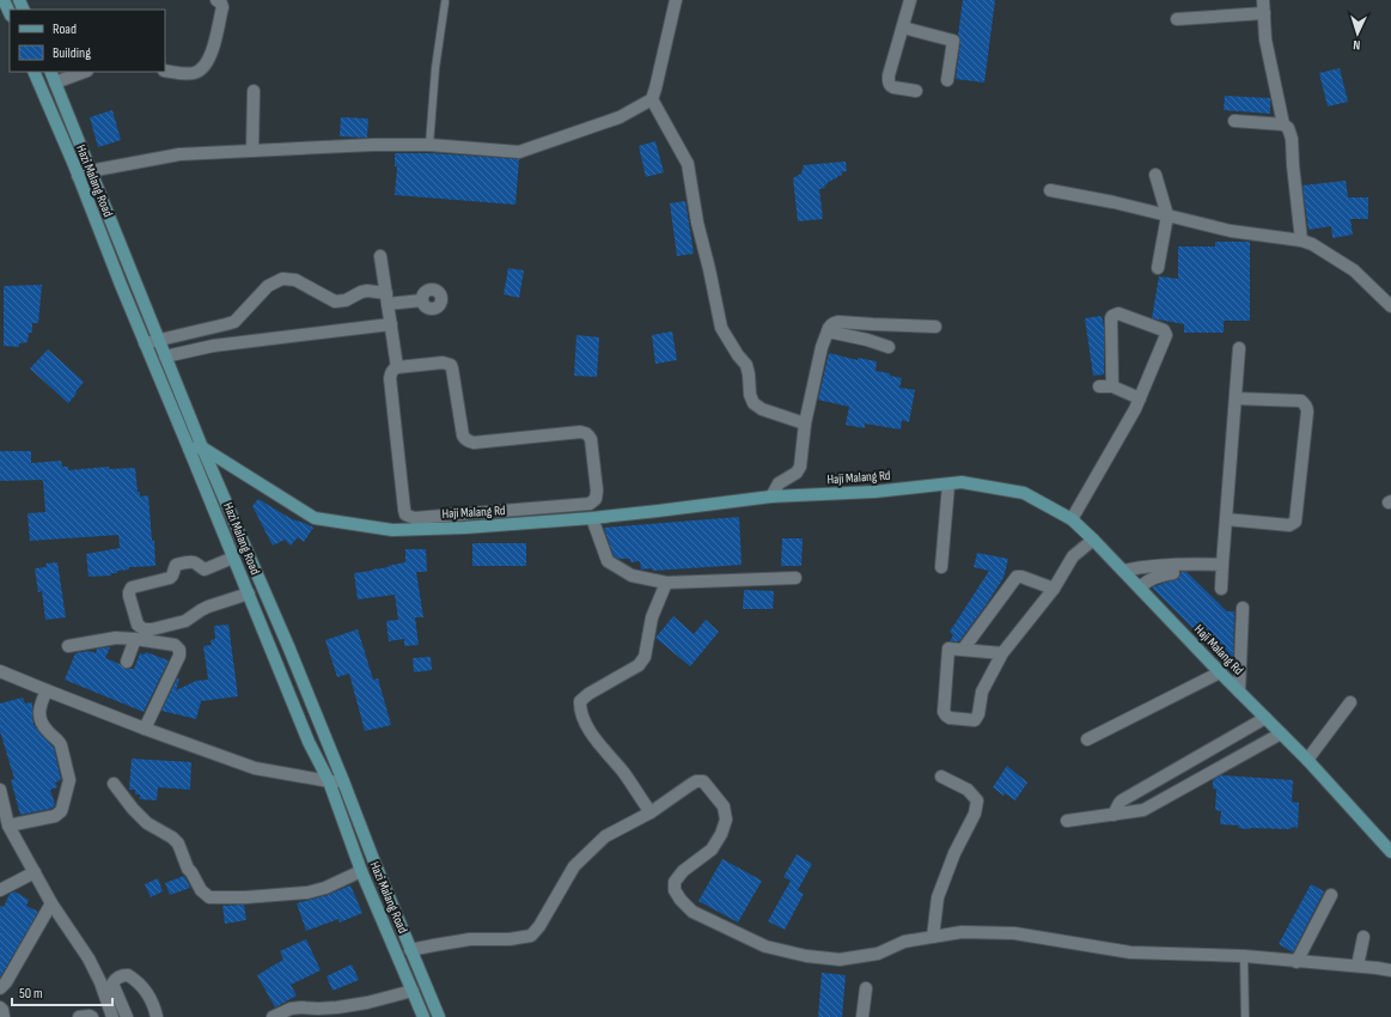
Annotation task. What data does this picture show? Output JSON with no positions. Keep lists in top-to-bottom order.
{
  "streets": {
    "main road": ["Hazi Malang Road", "Haji Malang Rd"]
  },
  "crossings": [
    ["Hazi Malang Road", "Haji Malang Rd"]
  ],
  "legend": ["Road", "Building"],
  "scale_bar": "50 m",
  "north": "bottom"
}
